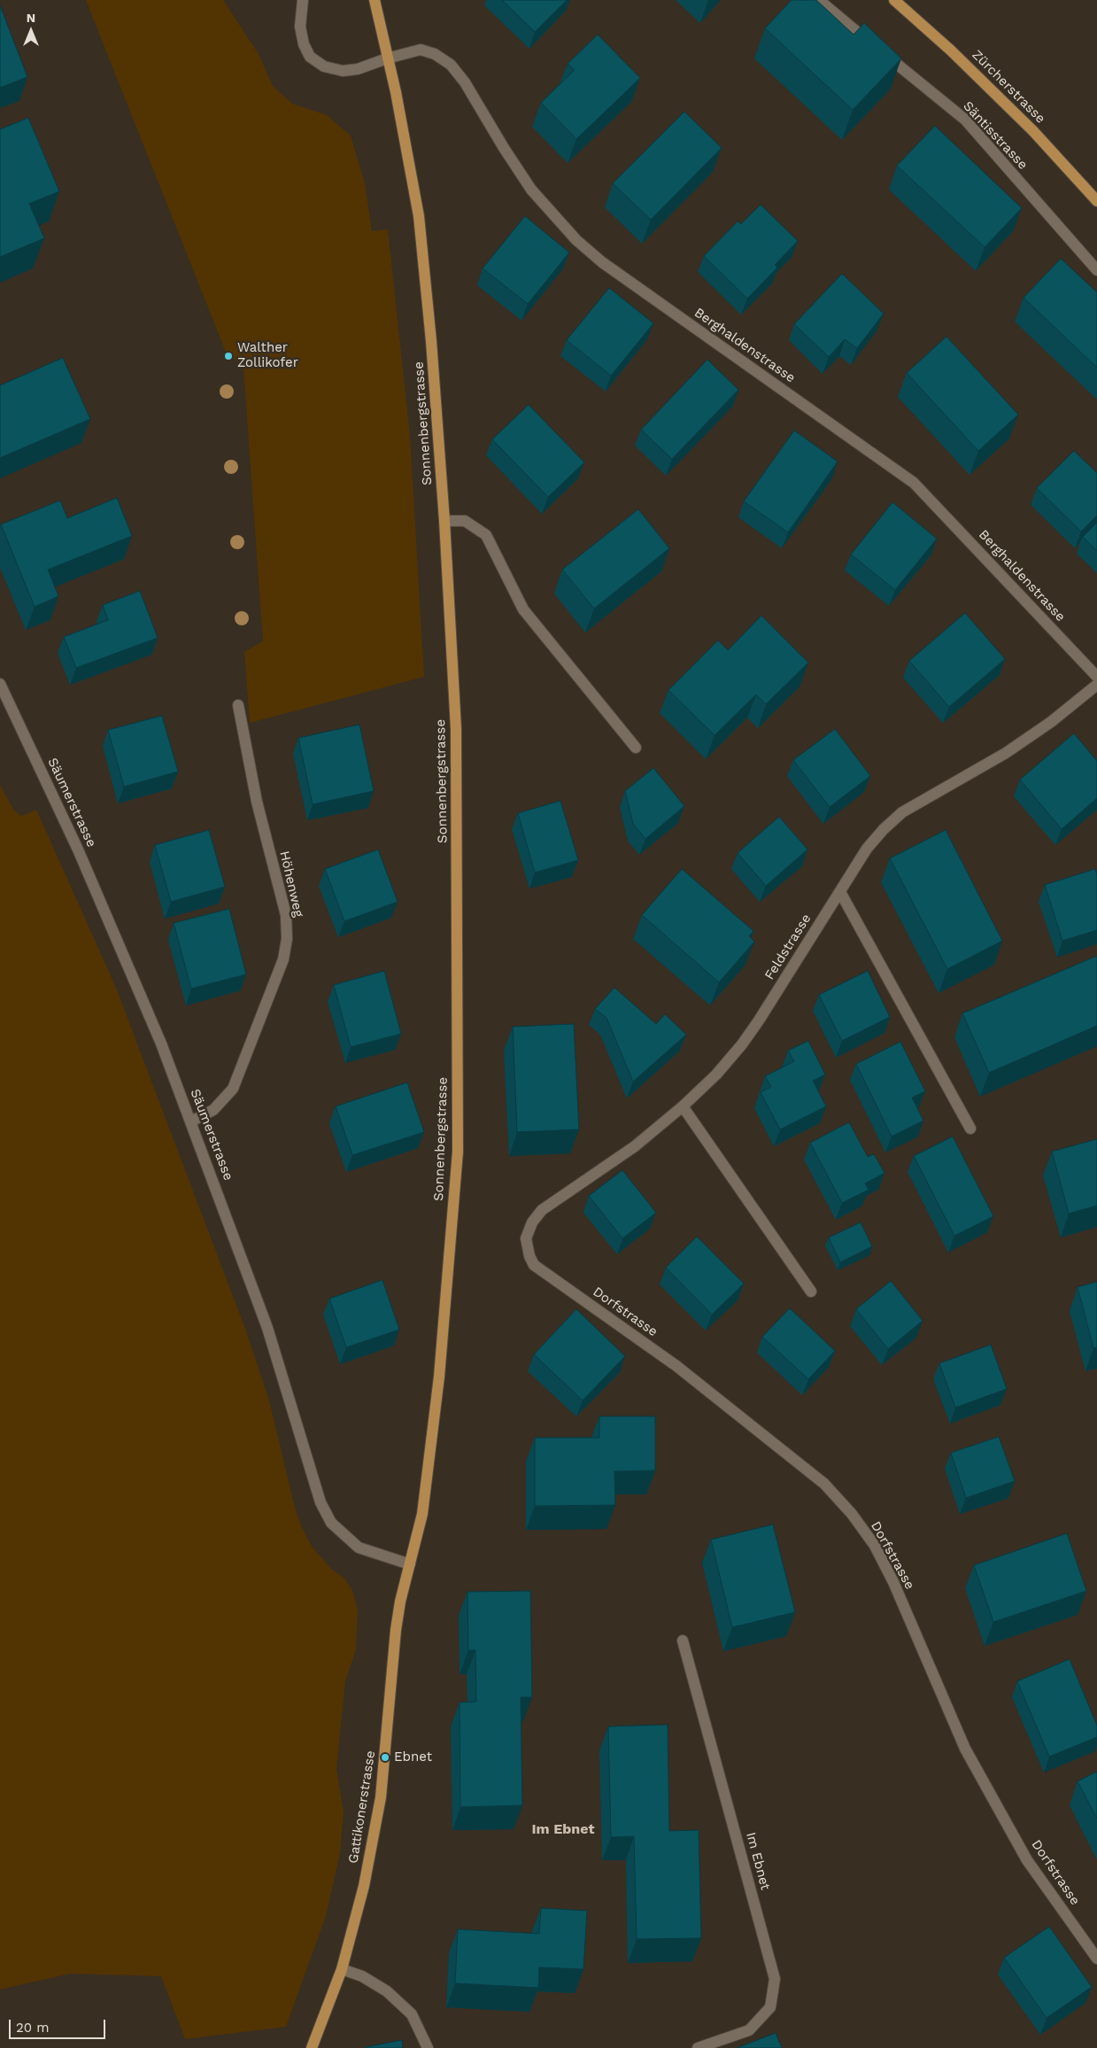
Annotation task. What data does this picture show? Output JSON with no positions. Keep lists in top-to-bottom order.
{
  "streets": {
    "main road": ["Zürcherstrasse", "Sonnenbergstrasse", "Gattikonerstrasse"],
    "street": [
      "Säntisstrasse",
      "Berghaldenstrasse",
      "Säumerstrasse",
      "Höhenweg",
      "Feldstrasse",
      "Dorfstrasse",
      "Im Ebnet"
    ]
  },
  "crossings": [
    ["Berghaldenstrasse", "Sonnenbergstrasse"],
    ["Sonnenbergstrasse", "Säumerstrasse"],
    ["Sonnenbergstrasse", "Gattikonerstrasse"],
    ["Säumerstrasse", "Höhenweg"],
    ["Säumerstrasse", "Gattikonerstrasse"],
    ["Feldstrasse", "Dorfstrasse"]
  ],
  "districts": ["Im Ebnet"],
  "places": ["Walther Zollikofer", "Ebnet"],
  "scale_bar": "20 m",
  "north": "top"
}
